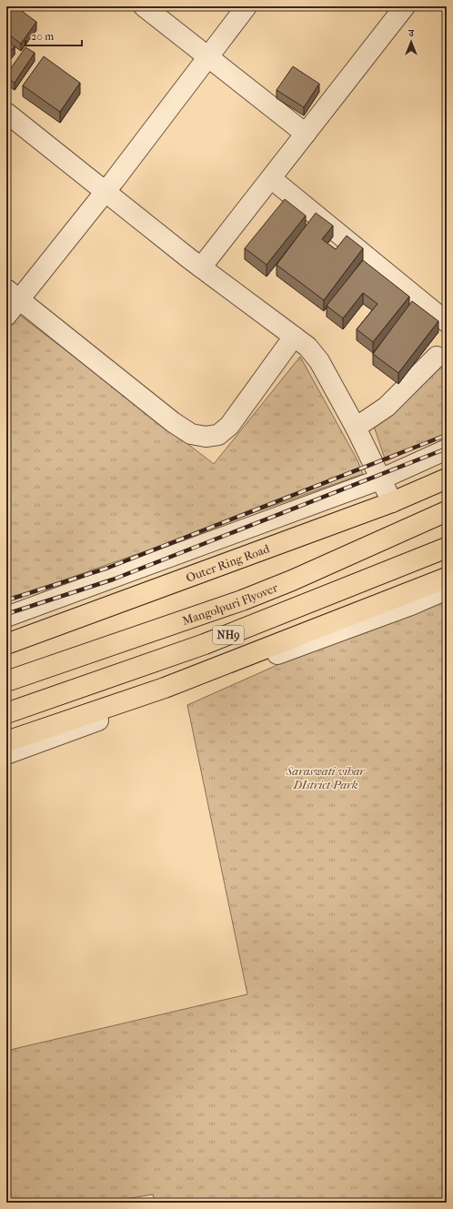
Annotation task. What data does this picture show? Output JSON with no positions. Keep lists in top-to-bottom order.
{
  "streets": {
    "main road": ["Outer Ring Road", "Mangolpuri Flyover", "NH9"]
  },
  "parks": ["Saraswati vihar DIstrict Park"],
  "scale_bar": "20 m",
  "north": "top"
}
